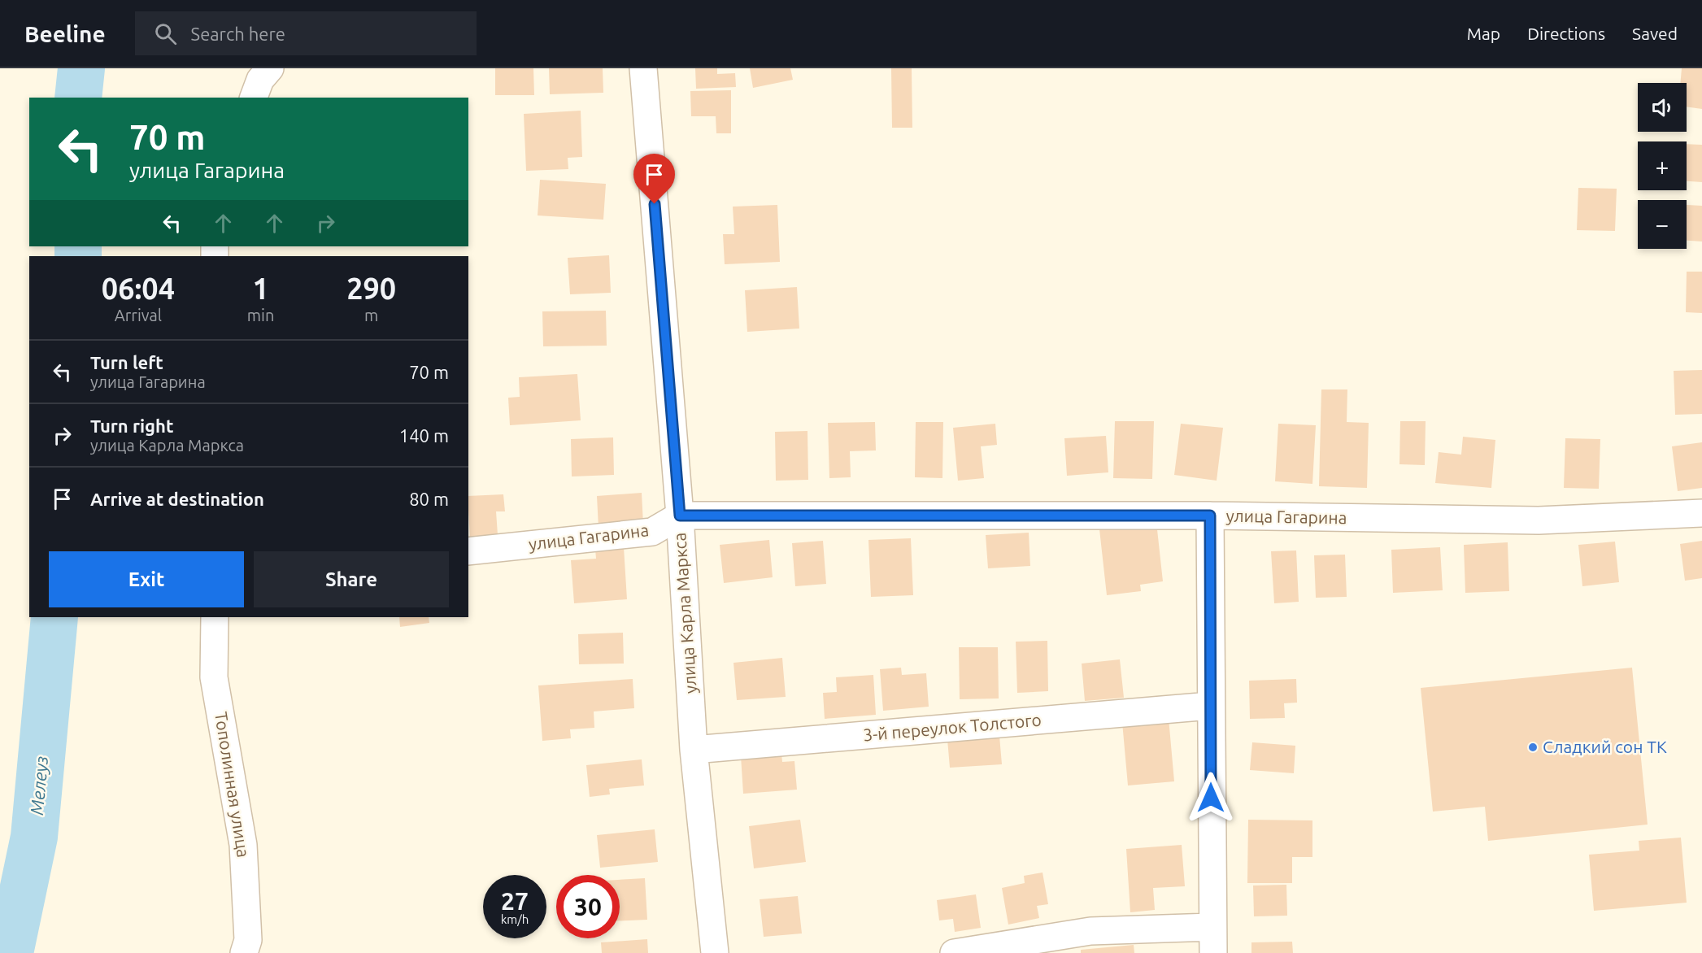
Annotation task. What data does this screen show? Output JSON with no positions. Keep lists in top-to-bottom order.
{
  "streets": {
    "street": [
      "улица Гагарина",
      "улица Карла Маркса",
      "3-й переулок Толстого",
      "Тополинная улица"
    ]
  },
  "crossings": [
    ["улица Гагарина", "улица Карла Маркса"],
    ["улица Карла Маркса", "3-й переулок Толстого"]
  ],
  "water": ["Мелеуз"],
  "places": ["Сладкий сон ТК"],
  "page": {
    "header": "Beeline",
    "search": "Search here",
    "nav": ["Map", "Directions", "Saved"],
    "map_buttons": ["+", "−"],
    "turn": ["70 m", "улица Гагарина"],
    "eta": [
      "06:04",
      "Arrival",
      "1",
      "min",
      "290",
      "m"
    ],
    "list": [
      {
        "name": "Turn left",
        "note": "улица Гагарина",
        "value": "70 m"
      },
      {
        "name": "Turn right",
        "note": "улица Карла Маркса",
        "value": "140 m"
      },
      {
        "name": "Arrive at destination",
        "value": "80 m"
      }
    ],
    "buttons": ["Exit", "Share"],
    "speed": "27 km/h",
    "limit": "30"
  }
}
